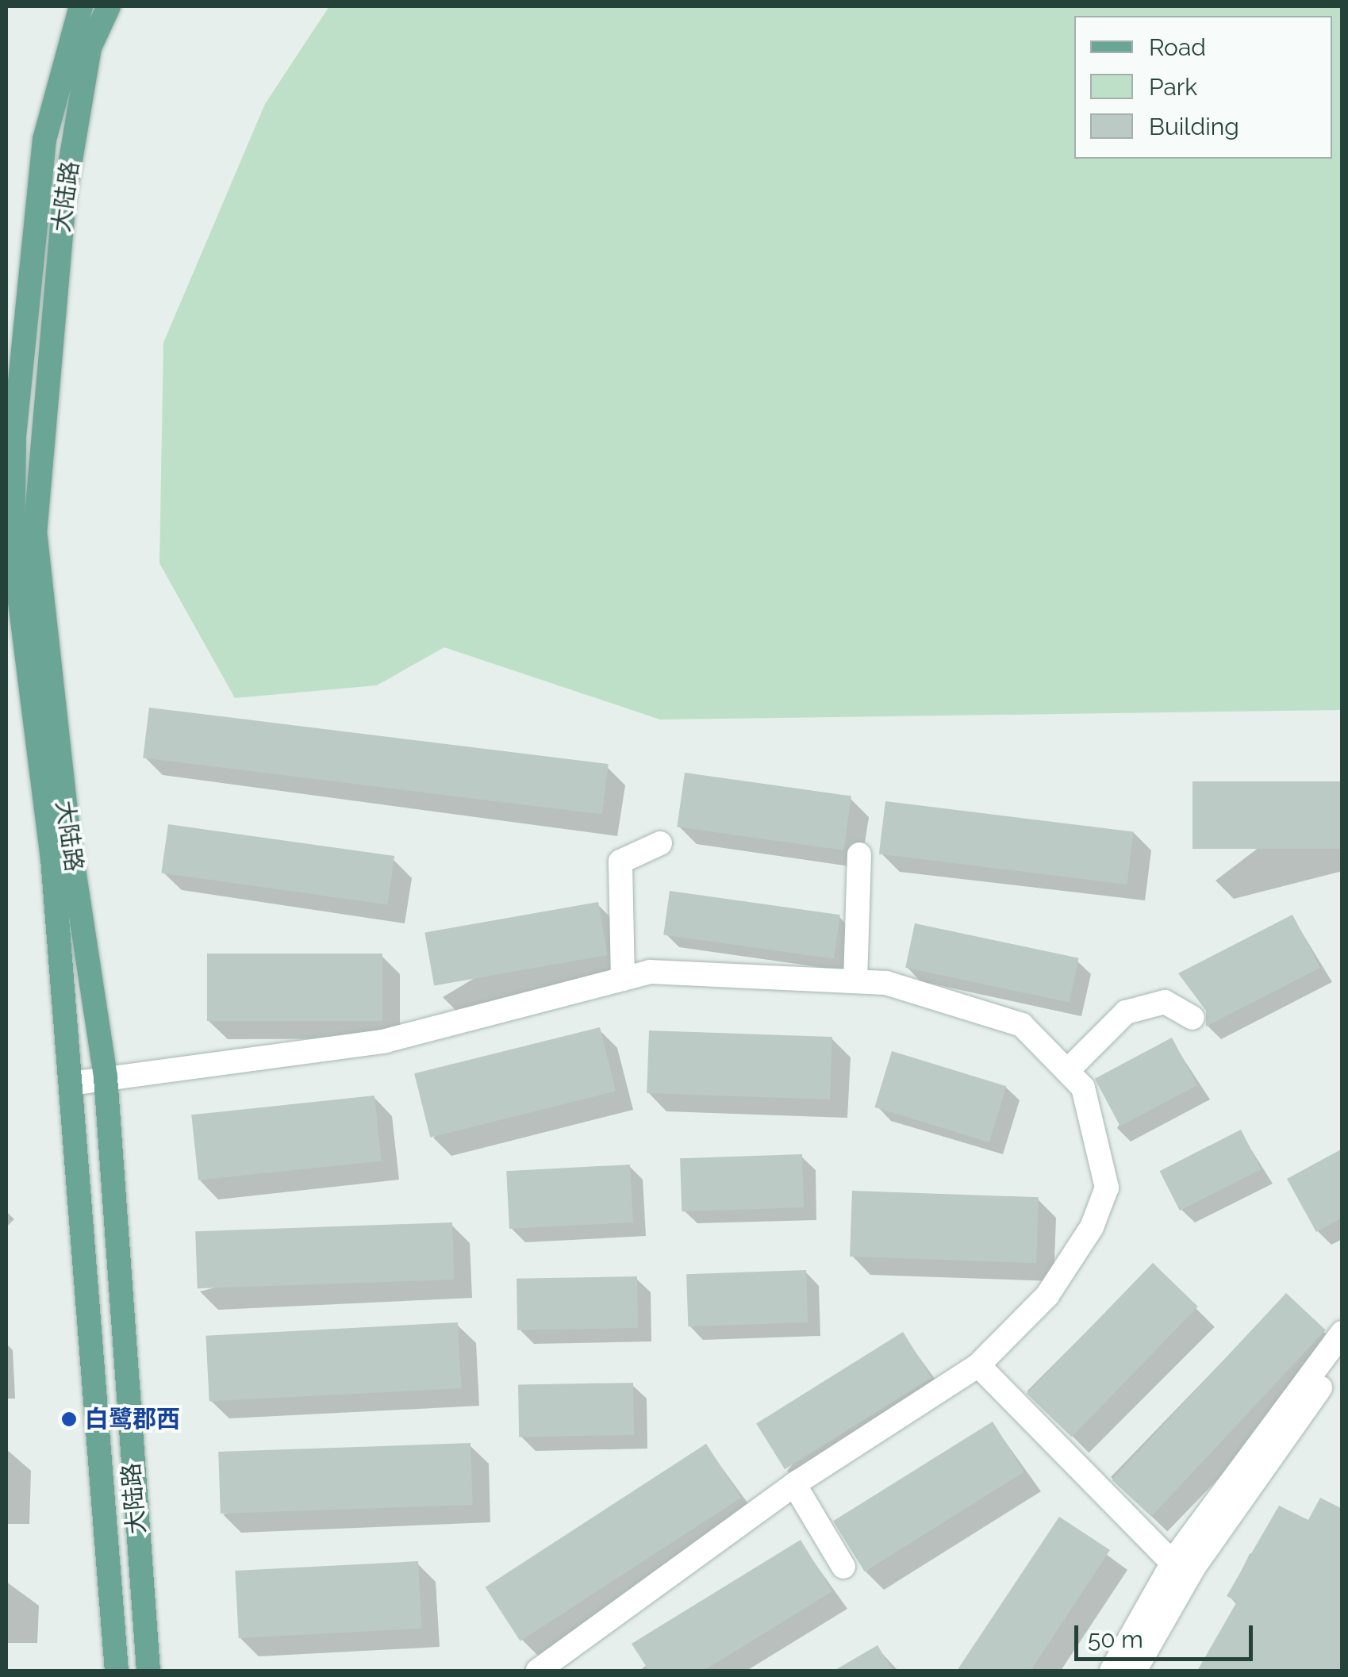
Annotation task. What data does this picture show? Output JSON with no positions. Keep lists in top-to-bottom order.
{
  "streets": {
    "main road": ["大陆路"]
  },
  "places": ["白鹭郡西"],
  "legend": ["Road", "Park", "Building"],
  "scale_bar": "50 m"
}
